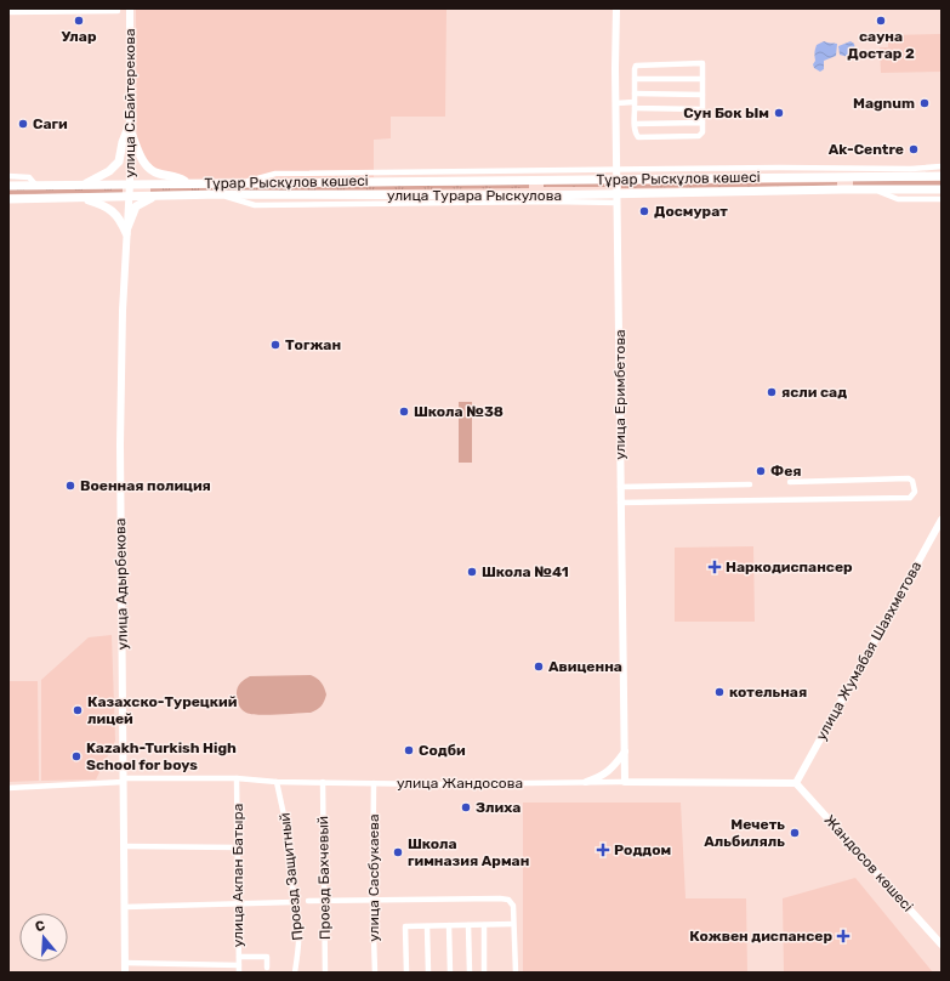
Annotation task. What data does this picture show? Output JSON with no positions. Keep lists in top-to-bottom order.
{
  "streets": {
    "main road": ["Тұрар Рыскұлов көшесі", "улица Турара Рыскулова"],
    "street": [
      "улица С.Байтерекова",
      "улица Еримбетова",
      "улица Адырбекова",
      "улица Жумабая Шаяхметова",
      "улица Жандосова",
      "Жандосов көшесі",
      "улица Акпан Батыра",
      "Проезд Защитный",
      "Проезд Бахчевый",
      "улица Сасбукаева"
    ]
  },
  "crossings": [
    ["улица С.Байтерекова", "Тұрар Рыскұлов көшесі"],
    ["улица С.Байтерекова", "улица Турара Рыскулова"],
    ["улица С.Байтерекова", "улица Адырбекова"],
    ["Тұрар Рыскұлов көшесі", "улица Еримбетова"],
    ["улица Турара Рыскулова", "улица Еримбетова"],
    ["улица Турара Рыскулова", "улица Адырбекова"],
    ["улица Еримбетова", "улица Жандосова"],
    ["улица Адырбекова", "улица Жандосова"],
    ["улица Жумабая Шаяхметова", "улица Жандосова"],
    ["улица Жумабая Шаяхметова", "Жандосов көшесі"],
    ["улица Жандосова", "Жандосов көшесі"],
    ["улица Жандосова", "улица Акпан Батыра"],
    ["улица Жандосова", "Проезд Защитный"],
    ["улица Жандосова", "Проезд Бахчевый"],
    ["улица Жандосова", "улица Сасбукаева"]
  ],
  "places": {
    "other": [
      "Улар",
      "сауна Достар 2",
      "Magnum",
      "Сун Бок Ым",
      "Саги",
      "Ak-Centre",
      "Досмурат",
      "Тогжан",
      "ясли сад",
      "Школа №38",
      "Фея",
      "Военная полиция",
      "Школа №41",
      "Авиценна",
      "котельная",
      "Казахско-Турецкий лицей",
      "Содби",
      "Kazakh-Turkish High School for boys",
      "Злиха",
      "Мечеть Альбиляль",
      "Школа гимназия Арман"
    ],
    "health": ["Наркодиспансер", "Роддом", "Кожвен диспансер"]
  },
  "north": "top"
}
